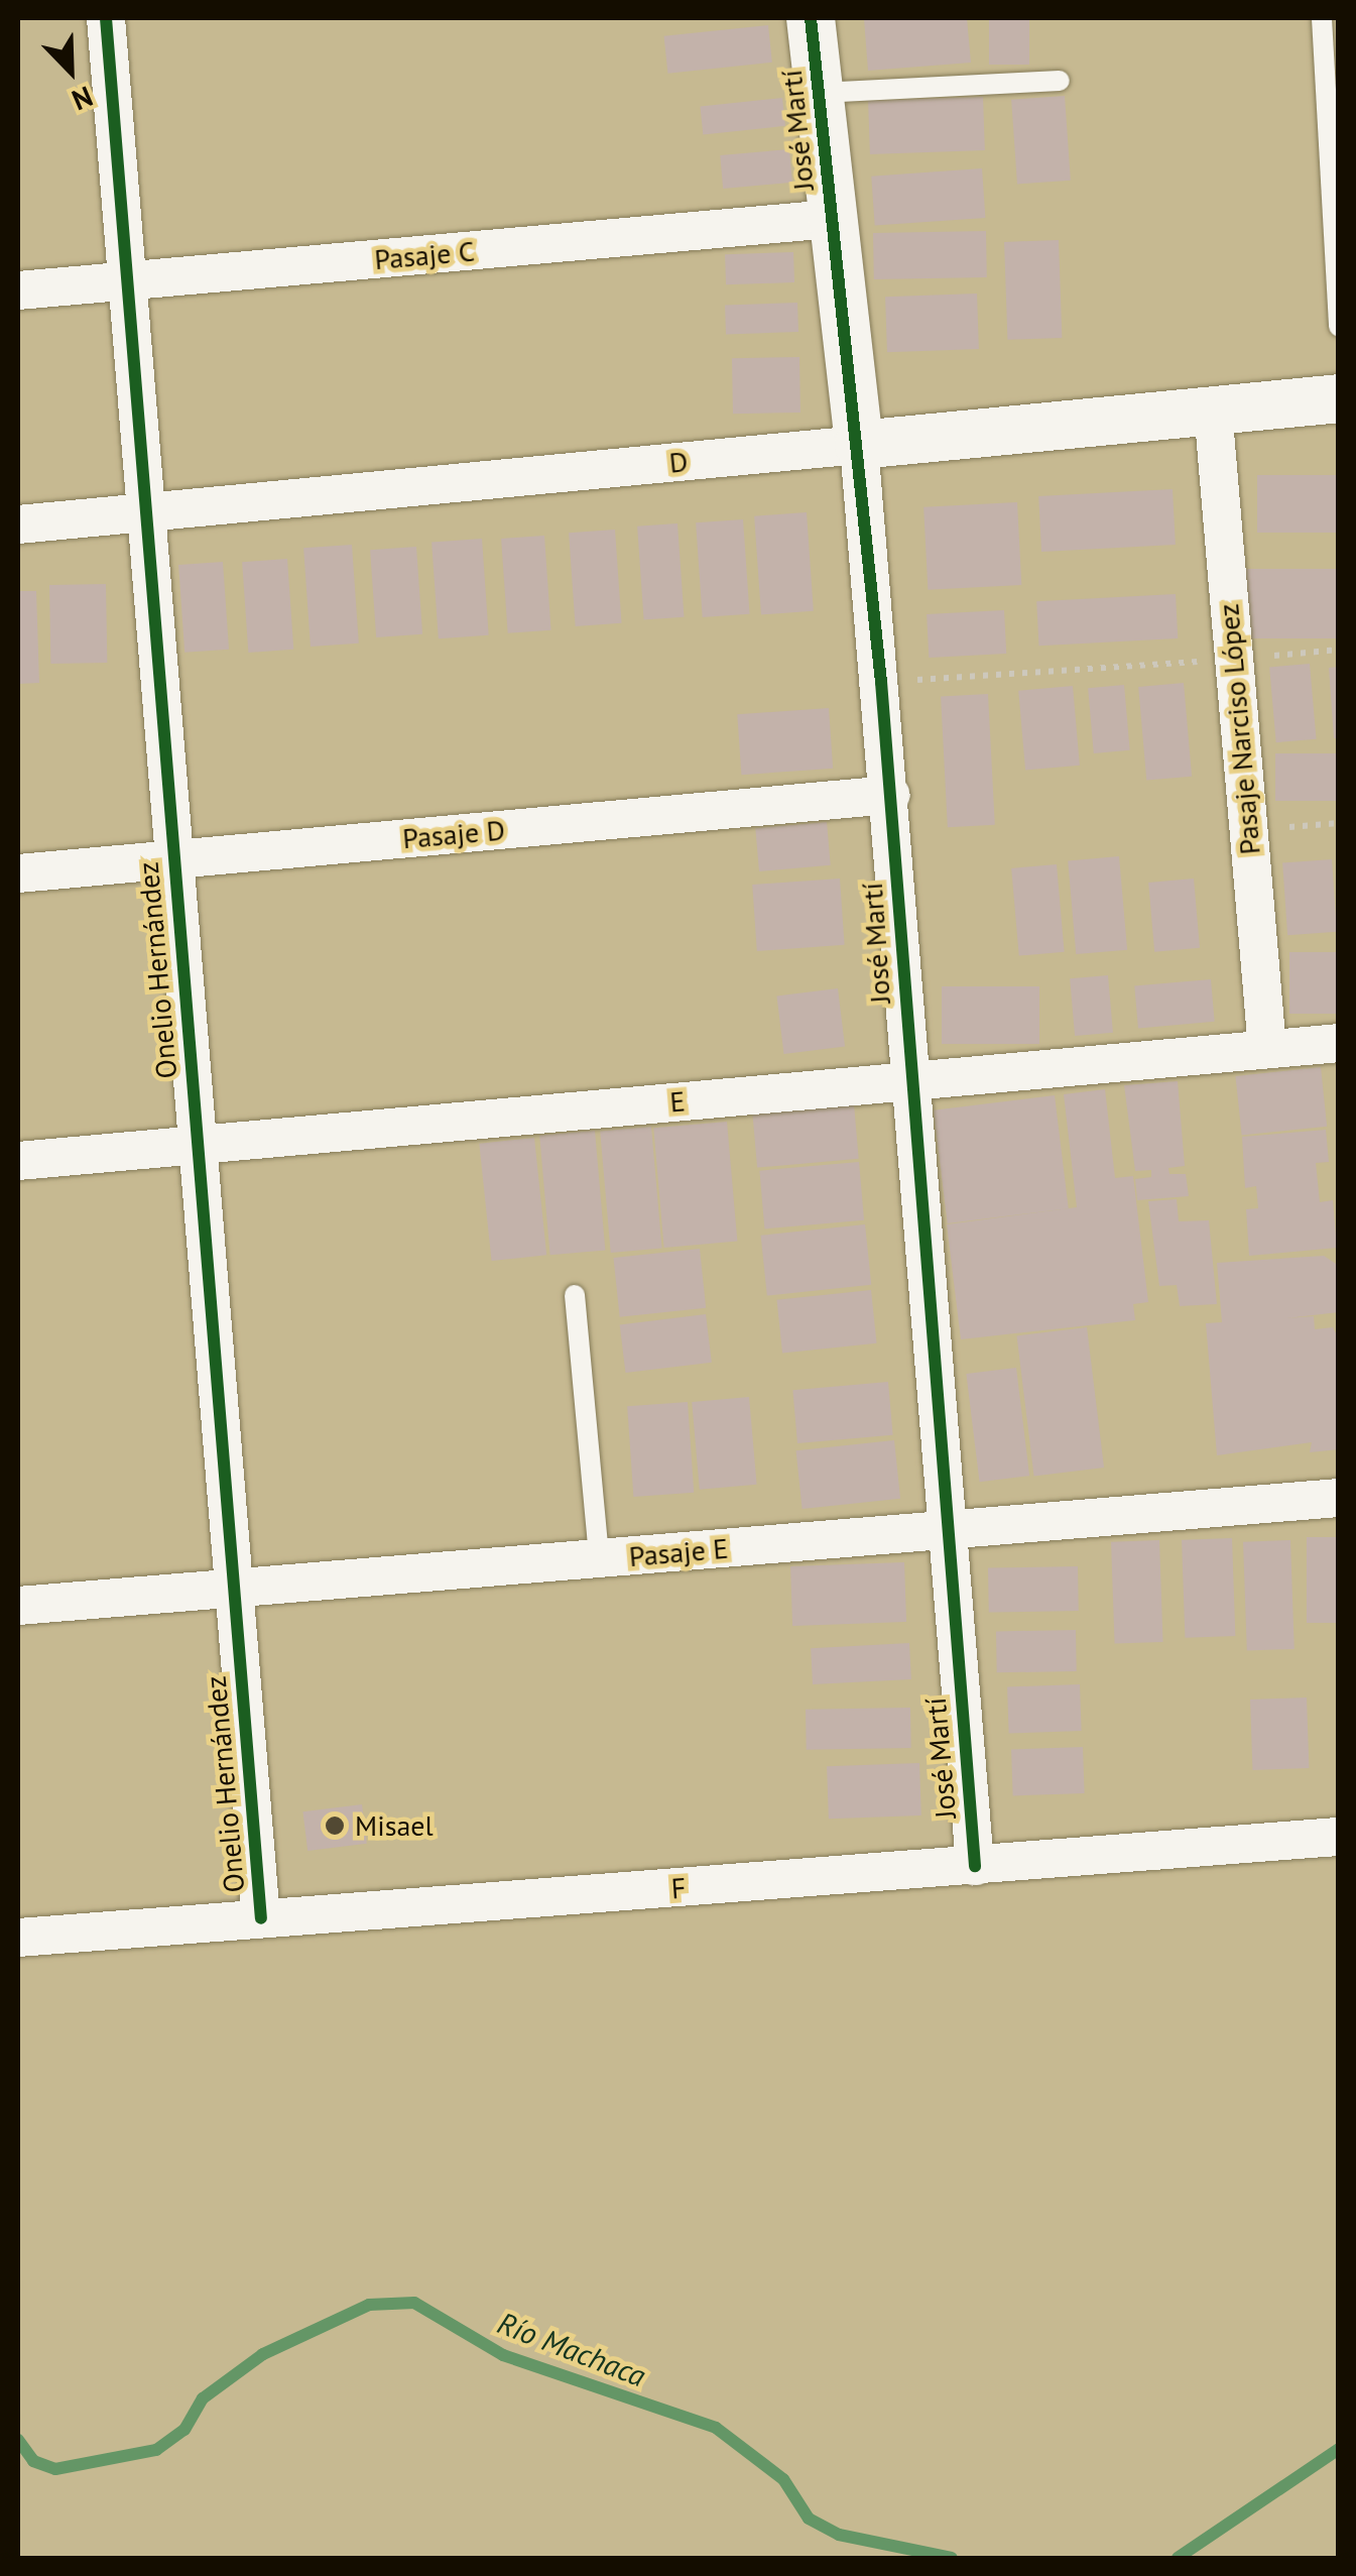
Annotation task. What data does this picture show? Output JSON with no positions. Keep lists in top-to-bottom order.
{
  "streets": {
    "street": [
      "José Martí",
      "Pasaje C",
      "D",
      "Pasaje Narciso López",
      "Pasaje D",
      "Onelio Hernández",
      "E",
      "Pasaje E",
      "F"
    ]
  },
  "crossings": [
    ["José Martí", "Pasaje C"],
    ["José Martí", "D"],
    ["José Martí", "Pasaje D"],
    ["José Martí", "E"],
    ["José Martí", "Pasaje E"],
    ["José Martí", "F"],
    ["Pasaje C", "Onelio Hernández"],
    ["D", "Pasaje Narciso López"],
    ["D", "Onelio Hernández"],
    ["Pasaje Narciso López", "E"],
    ["Pasaje D", "Onelio Hernández"],
    ["Onelio Hernández", "E"],
    ["Onelio Hernández", "Pasaje E"],
    ["Onelio Hernández", "F"]
  ],
  "water": ["Río Machaca"],
  "places": ["Misael"],
  "north": "bottom right"
}
